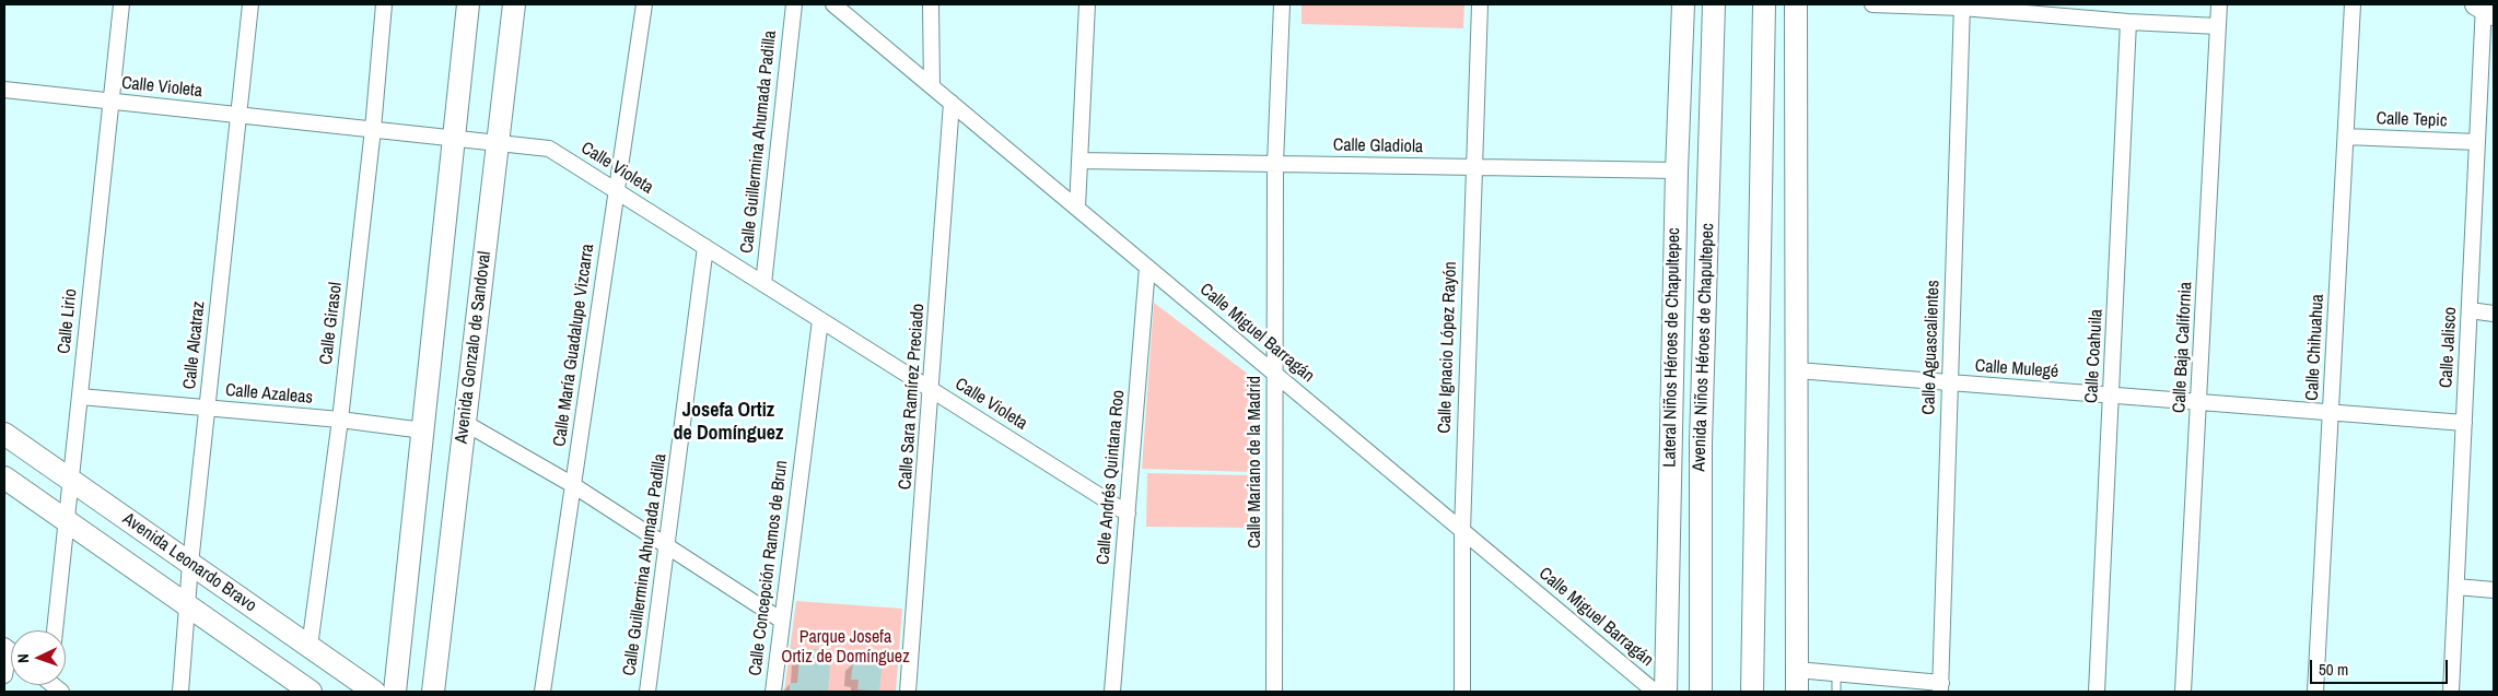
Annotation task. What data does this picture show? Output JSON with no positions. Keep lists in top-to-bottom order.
{
  "streets": {
    "main road": [
      "Avenida Gonzalo de Sandoval",
      "Lateral Niños Héroes de Chapultepec",
      "Avenida Niños Héroes de Chapultepec",
      "Avenida Leonardo Bravo"
    ],
    "street": [
      "Calle Violeta",
      "Calle Tepic",
      "Calle Guillermina Ahumada Padilla",
      "Calle Gladiola",
      "Calle Lirio",
      "Calle Girasol",
      "Calle Miguel Barragán",
      "Calle Alcatraz",
      "Calle María Guadalupe Vizcarra",
      "Calle Ignacio López Rayón",
      "Calle Aguascalientes",
      "Calle Baja California",
      "Calle Chihuahua",
      "Calle Jalisco",
      "Calle Coahuila",
      "Calle Mulegé",
      "Calle Azaleas",
      "Calle Sara Ramírez Preciado",
      "Calle Mariano de la Madrid",
      "Calle Andrés Quintana Roo",
      "Calle Concepción Ramos de Brun"
    ]
  },
  "crossings": [
    ["Calle Violeta", "Calle Guillermina Ahumada Padilla"],
    ["Calle Violeta", "Calle Lirio"],
    ["Calle Violeta", "Calle Girasol"],
    ["Calle Violeta", "Calle Alcatraz"],
    ["Calle Violeta", "Calle María Guadalupe Vizcarra"],
    ["Calle Violeta", "Avenida Gonzalo de Sandoval"],
    ["Calle Violeta", "Calle Sara Ramírez Preciado"],
    ["Calle Violeta", "Calle Andrés Quintana Roo"],
    ["Calle Violeta", "Calle Concepción Ramos de Brun"],
    ["Calle Tepic", "Calle Chihuahua"],
    ["Calle Tepic", "Calle Jalisco"],
    ["Calle Gladiola", "Calle Ignacio López Rayón"],
    ["Calle Gladiola", "Lateral Niños Héroes de Chapultepec"],
    ["Calle Gladiola", "Calle Mariano de la Madrid"],
    ["Calle Lirio", "Calle Azaleas"],
    ["Calle Lirio", "Avenida Leonardo Bravo"],
    ["Calle Girasol", "Calle Azaleas"],
    ["Calle Girasol", "Avenida Leonardo Bravo"],
    ["Calle Miguel Barragán", "Calle Ignacio López Rayón"],
    ["Calle Miguel Barragán", "Calle Sara Ramírez Preciado"],
    ["Calle Miguel Barragán", "Calle Mariano de la Madrid"],
    ["Calle Miguel Barragán", "Calle Andrés Quintana Roo"],
    ["Calle Alcatraz", "Calle Azaleas"],
    ["Calle Alcatraz", "Avenida Leonardo Bravo"],
    ["Calle Aguascalientes", "Calle Mulegé"],
    ["Calle Baja California", "Calle Mulegé"],
    ["Calle Chihuahua", "Calle Mulegé"],
    ["Calle Jalisco", "Calle Mulegé"],
    ["Calle Coahuila", "Calle Mulegé"]
  ],
  "districts": ["Josefa Ortiz de Domínguez"],
  "parks": ["Parque Josefa Ortiz de Domínguez"],
  "scale_bar": "50 m",
  "north": "left"
}
